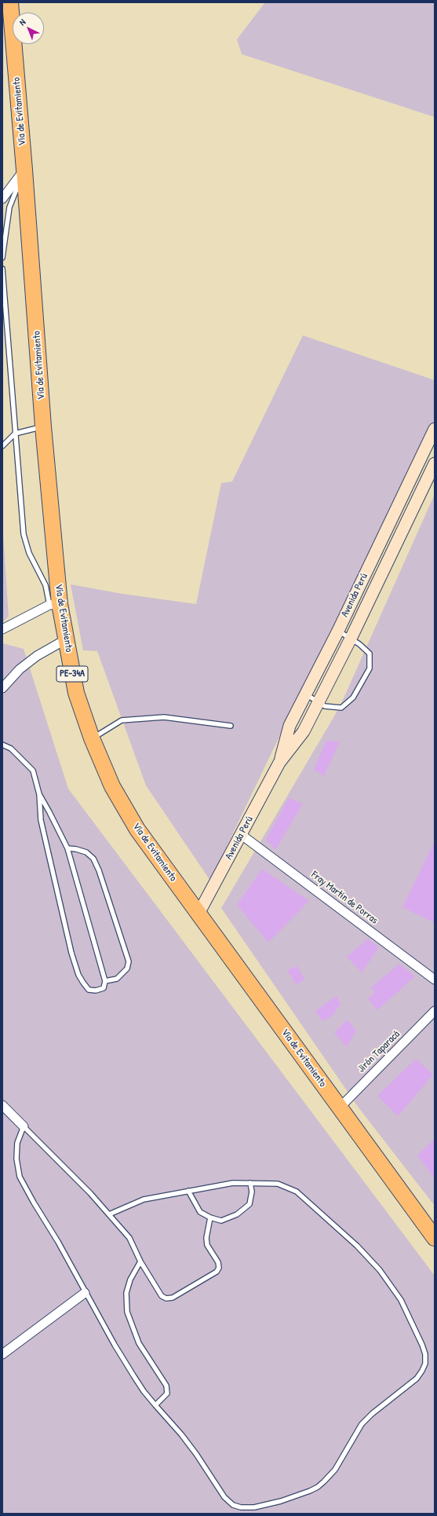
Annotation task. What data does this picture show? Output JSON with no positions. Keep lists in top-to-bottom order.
{
  "streets": {
    "highway": ["Vía de Evitamiento", "PE-34A"],
    "main road": ["Avenida Perú"],
    "street": ["Fray Martin de Porras", "Jirón Taparacá"]
  },
  "crossings": [
    ["Vía de Evitamiento", "Avenida Perú"],
    ["Vía de Evitamiento", "Jirón Taparacá"],
    ["Avenida Perú", "Fray Martin de Porras"]
  ],
  "north": "top left"
}
